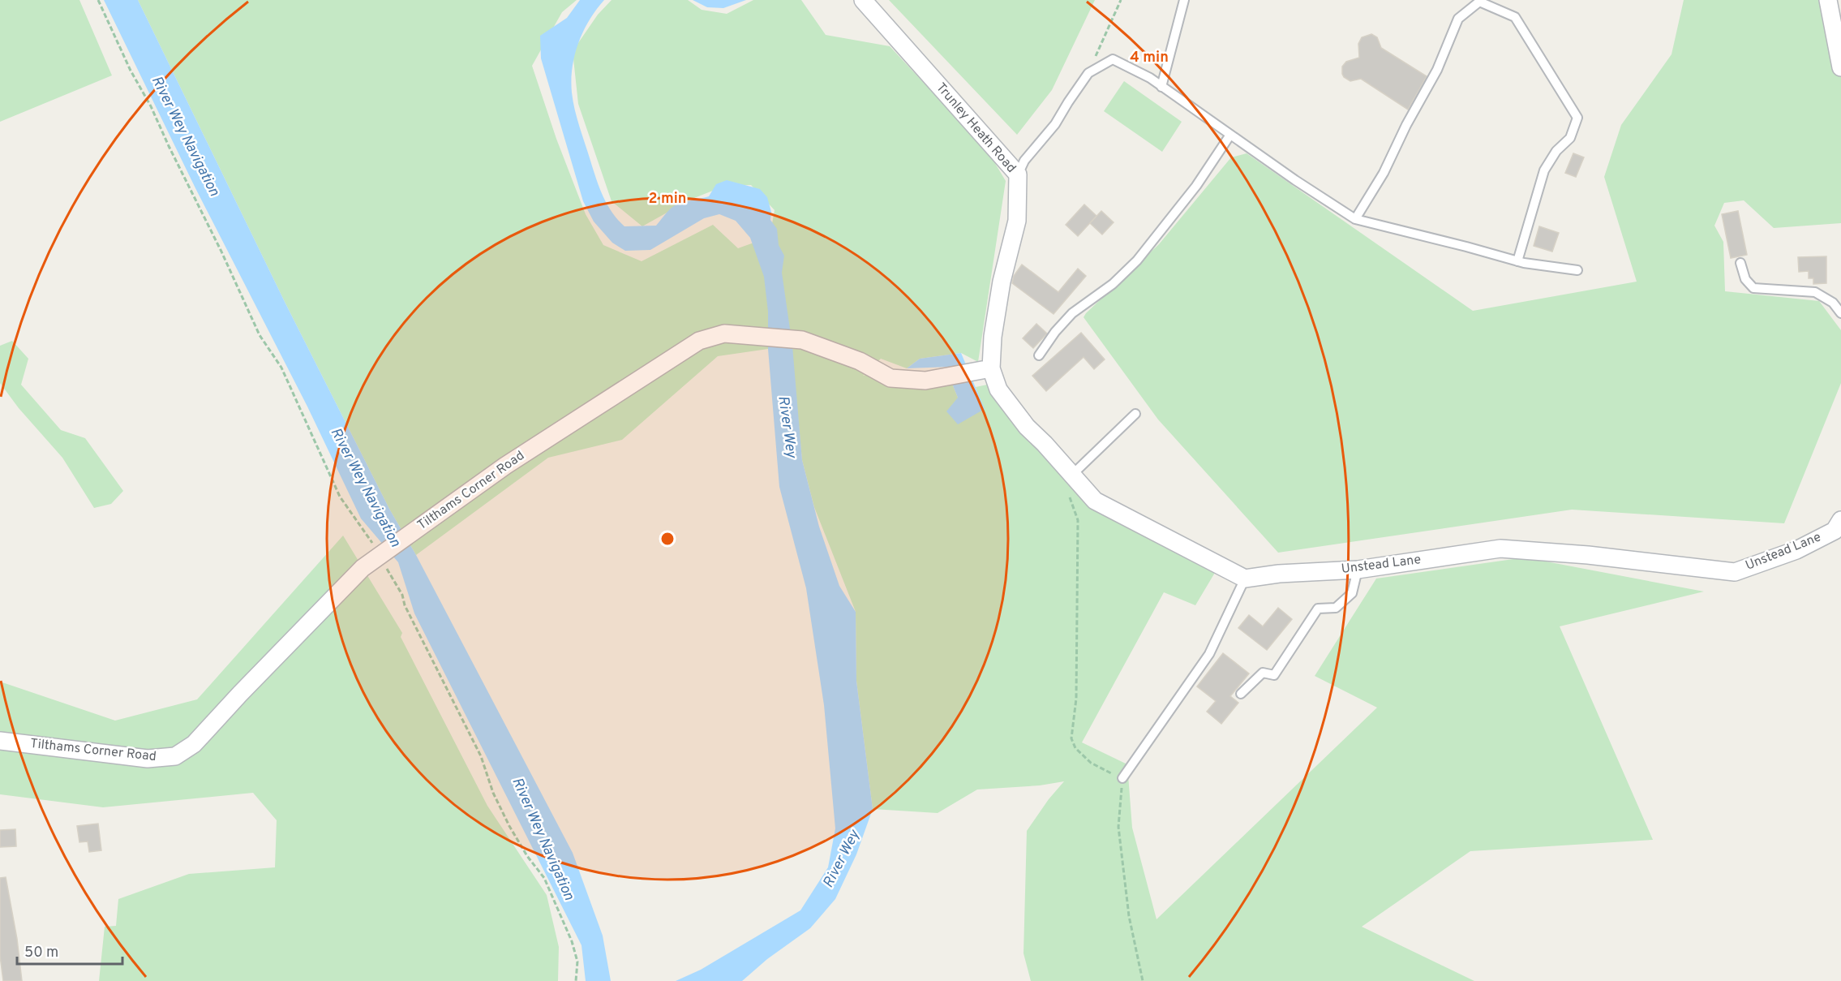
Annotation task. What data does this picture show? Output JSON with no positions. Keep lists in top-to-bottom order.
{
  "streets": {
    "street": ["Trunley Heath Road", "Tilthams Corner Road", "Unstead Lane"]
  },
  "crossings": [
    ["Trunley Heath Road", "Tilthams Corner Road"]
  ],
  "water": ["River Wey Navigation", "River Wey"],
  "scale_bar": "50 m",
  "rings": ["4 min", "2 min"]
}
